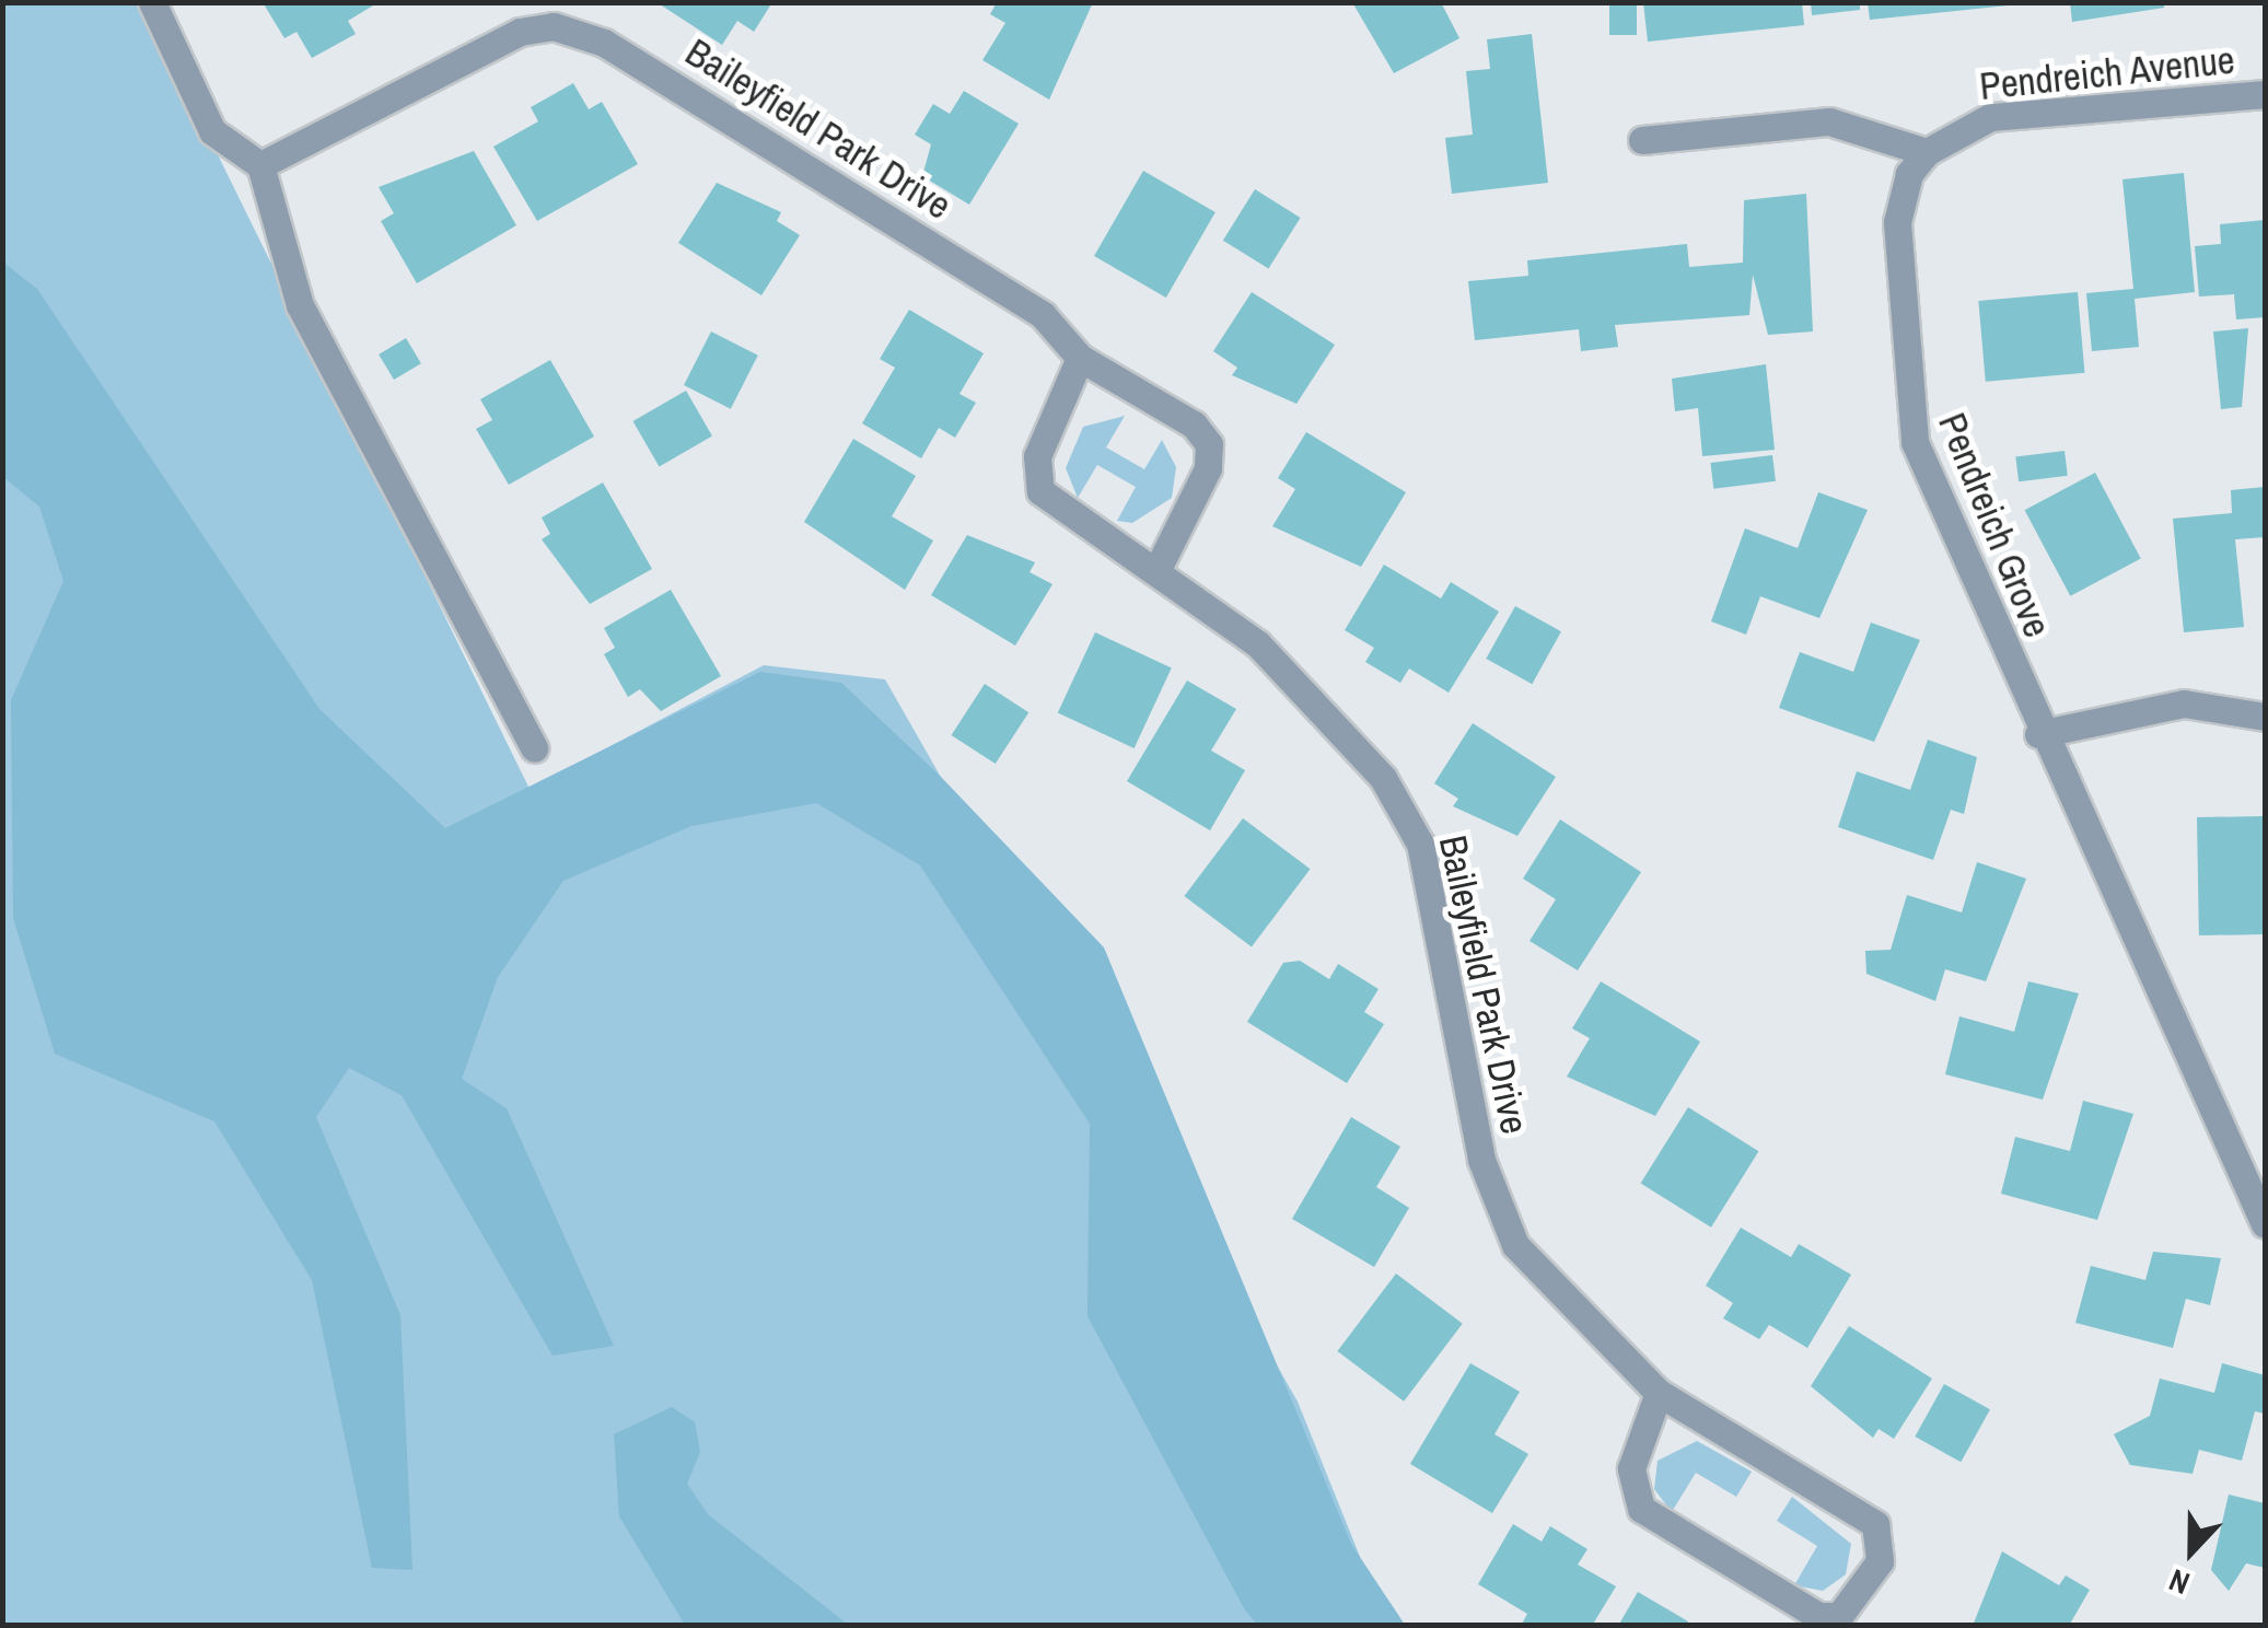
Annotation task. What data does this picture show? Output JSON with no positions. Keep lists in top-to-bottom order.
{
  "streets": {
    "street": ["Pendreich Avenue", "Baileyfield Park Drive", "Pendreich Grove"]
  },
  "crossings": [
    ["Pendreich Avenue", "Pendreich Grove"]
  ],
  "north": "bottom"
}
